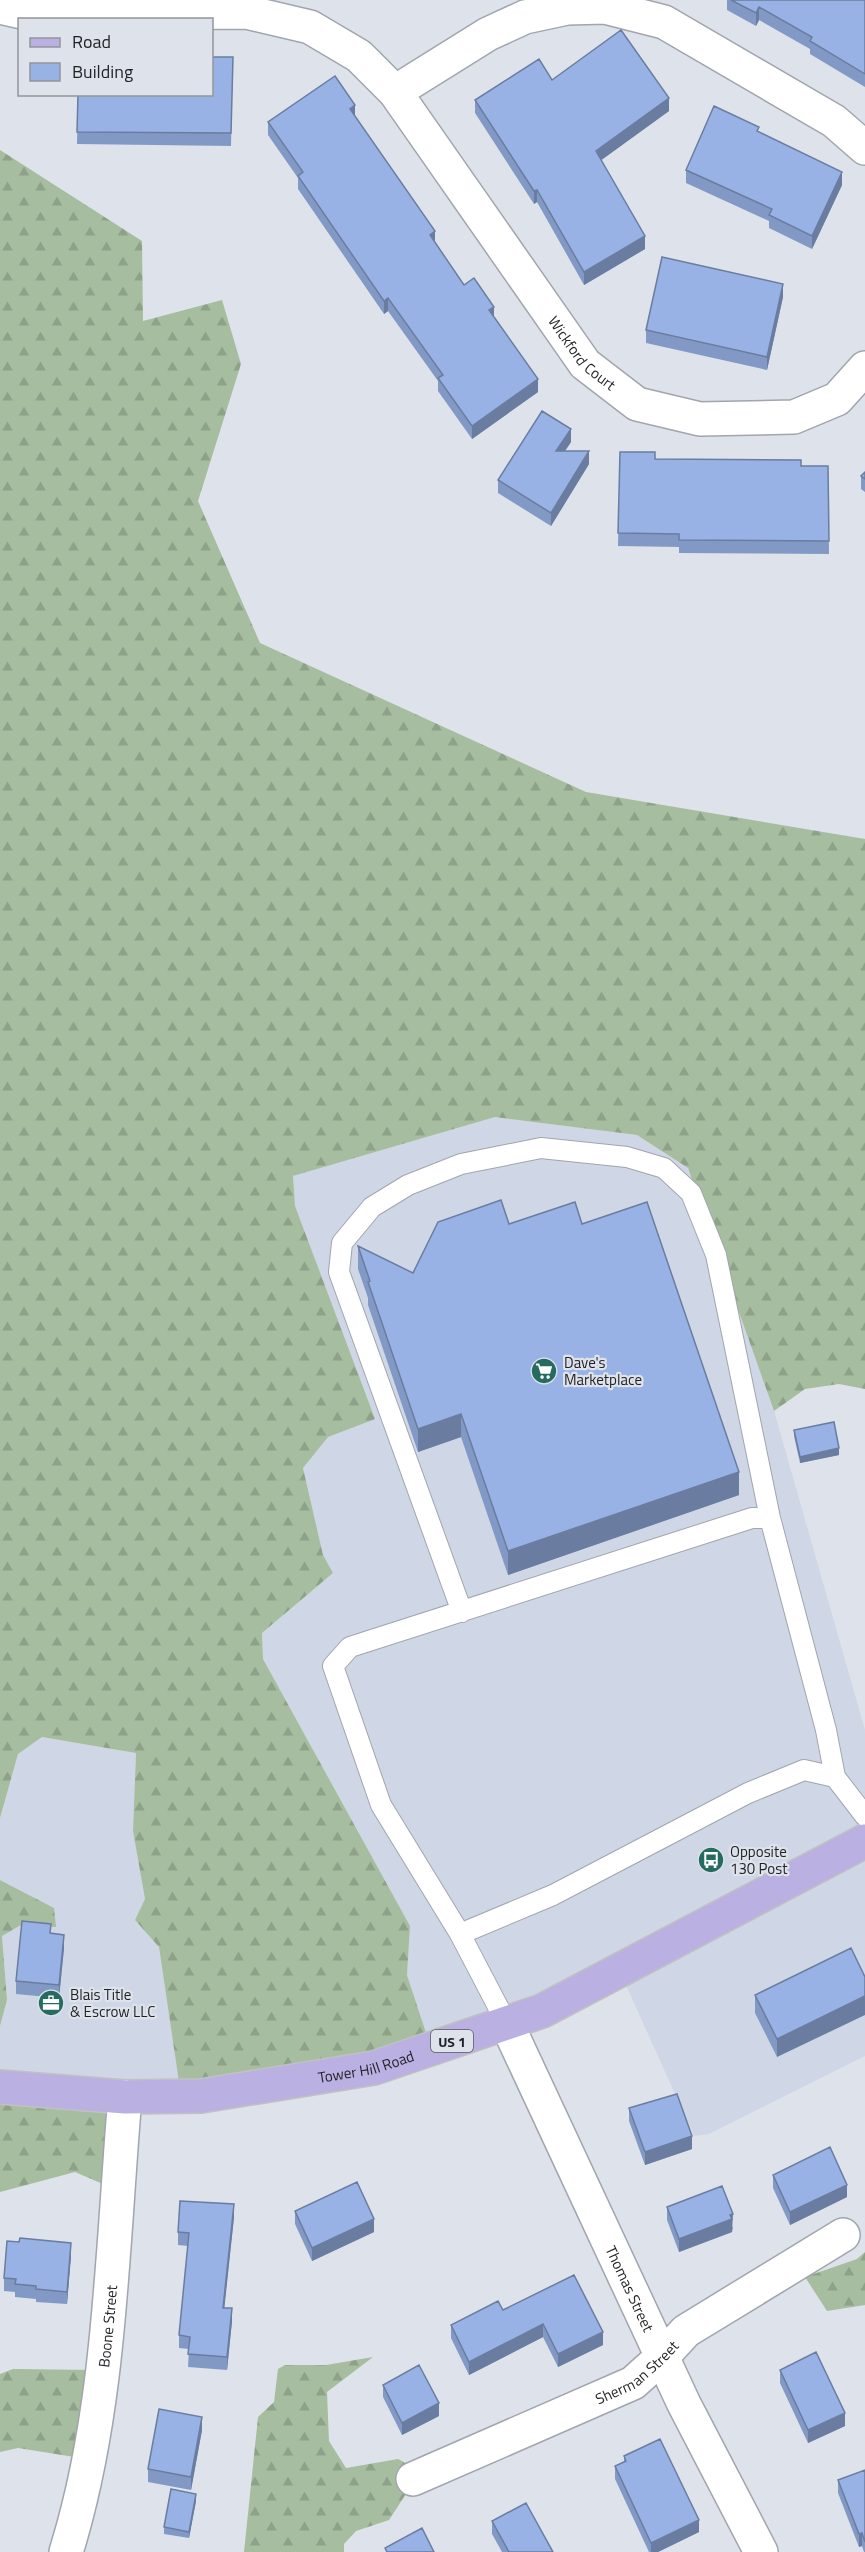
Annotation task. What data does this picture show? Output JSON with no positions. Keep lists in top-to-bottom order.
{
  "streets": {
    "main road": ["US 1", "Tower Hill Road"],
    "street": [
      "Wickford Court",
      "Thomas Street",
      "Boone Street",
      "Sherman Street"
    ]
  },
  "crossings": [
    ["Tower Hill Road", "Thomas Street"],
    ["Tower Hill Road", "Boone Street"],
    ["Thomas Street", "Sherman Street"]
  ],
  "places": {
    "supermarket": ["Dave's Marketplace"],
    "bus stop": ["Opposite 130 Post"],
    "office": ["Blais Title & Escrow LLC"]
  },
  "legend": ["Road", "Building"]
}
